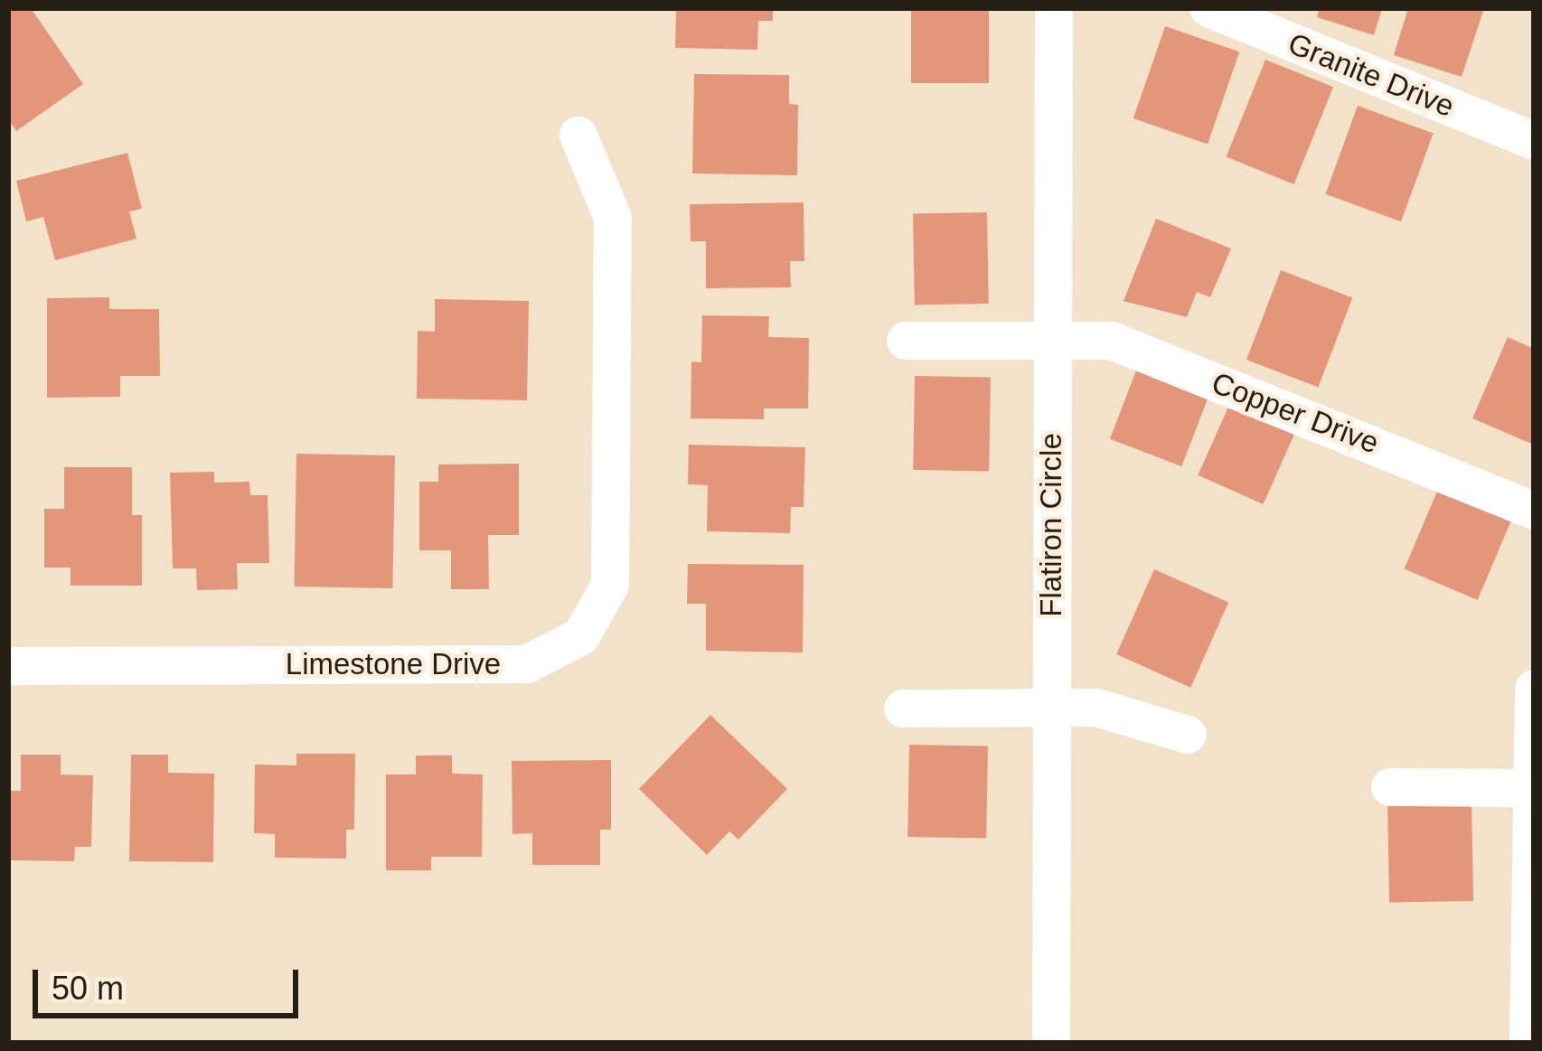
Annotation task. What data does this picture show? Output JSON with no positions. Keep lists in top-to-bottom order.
{
  "streets": {
    "street": [
      "Granite Drive",
      "Copper Drive",
      "Flatiron Circle",
      "Limestone Drive"
    ]
  },
  "crossings": [
    ["Copper Drive", "Flatiron Circle"]
  ],
  "scale_bar": "50 m"
}
